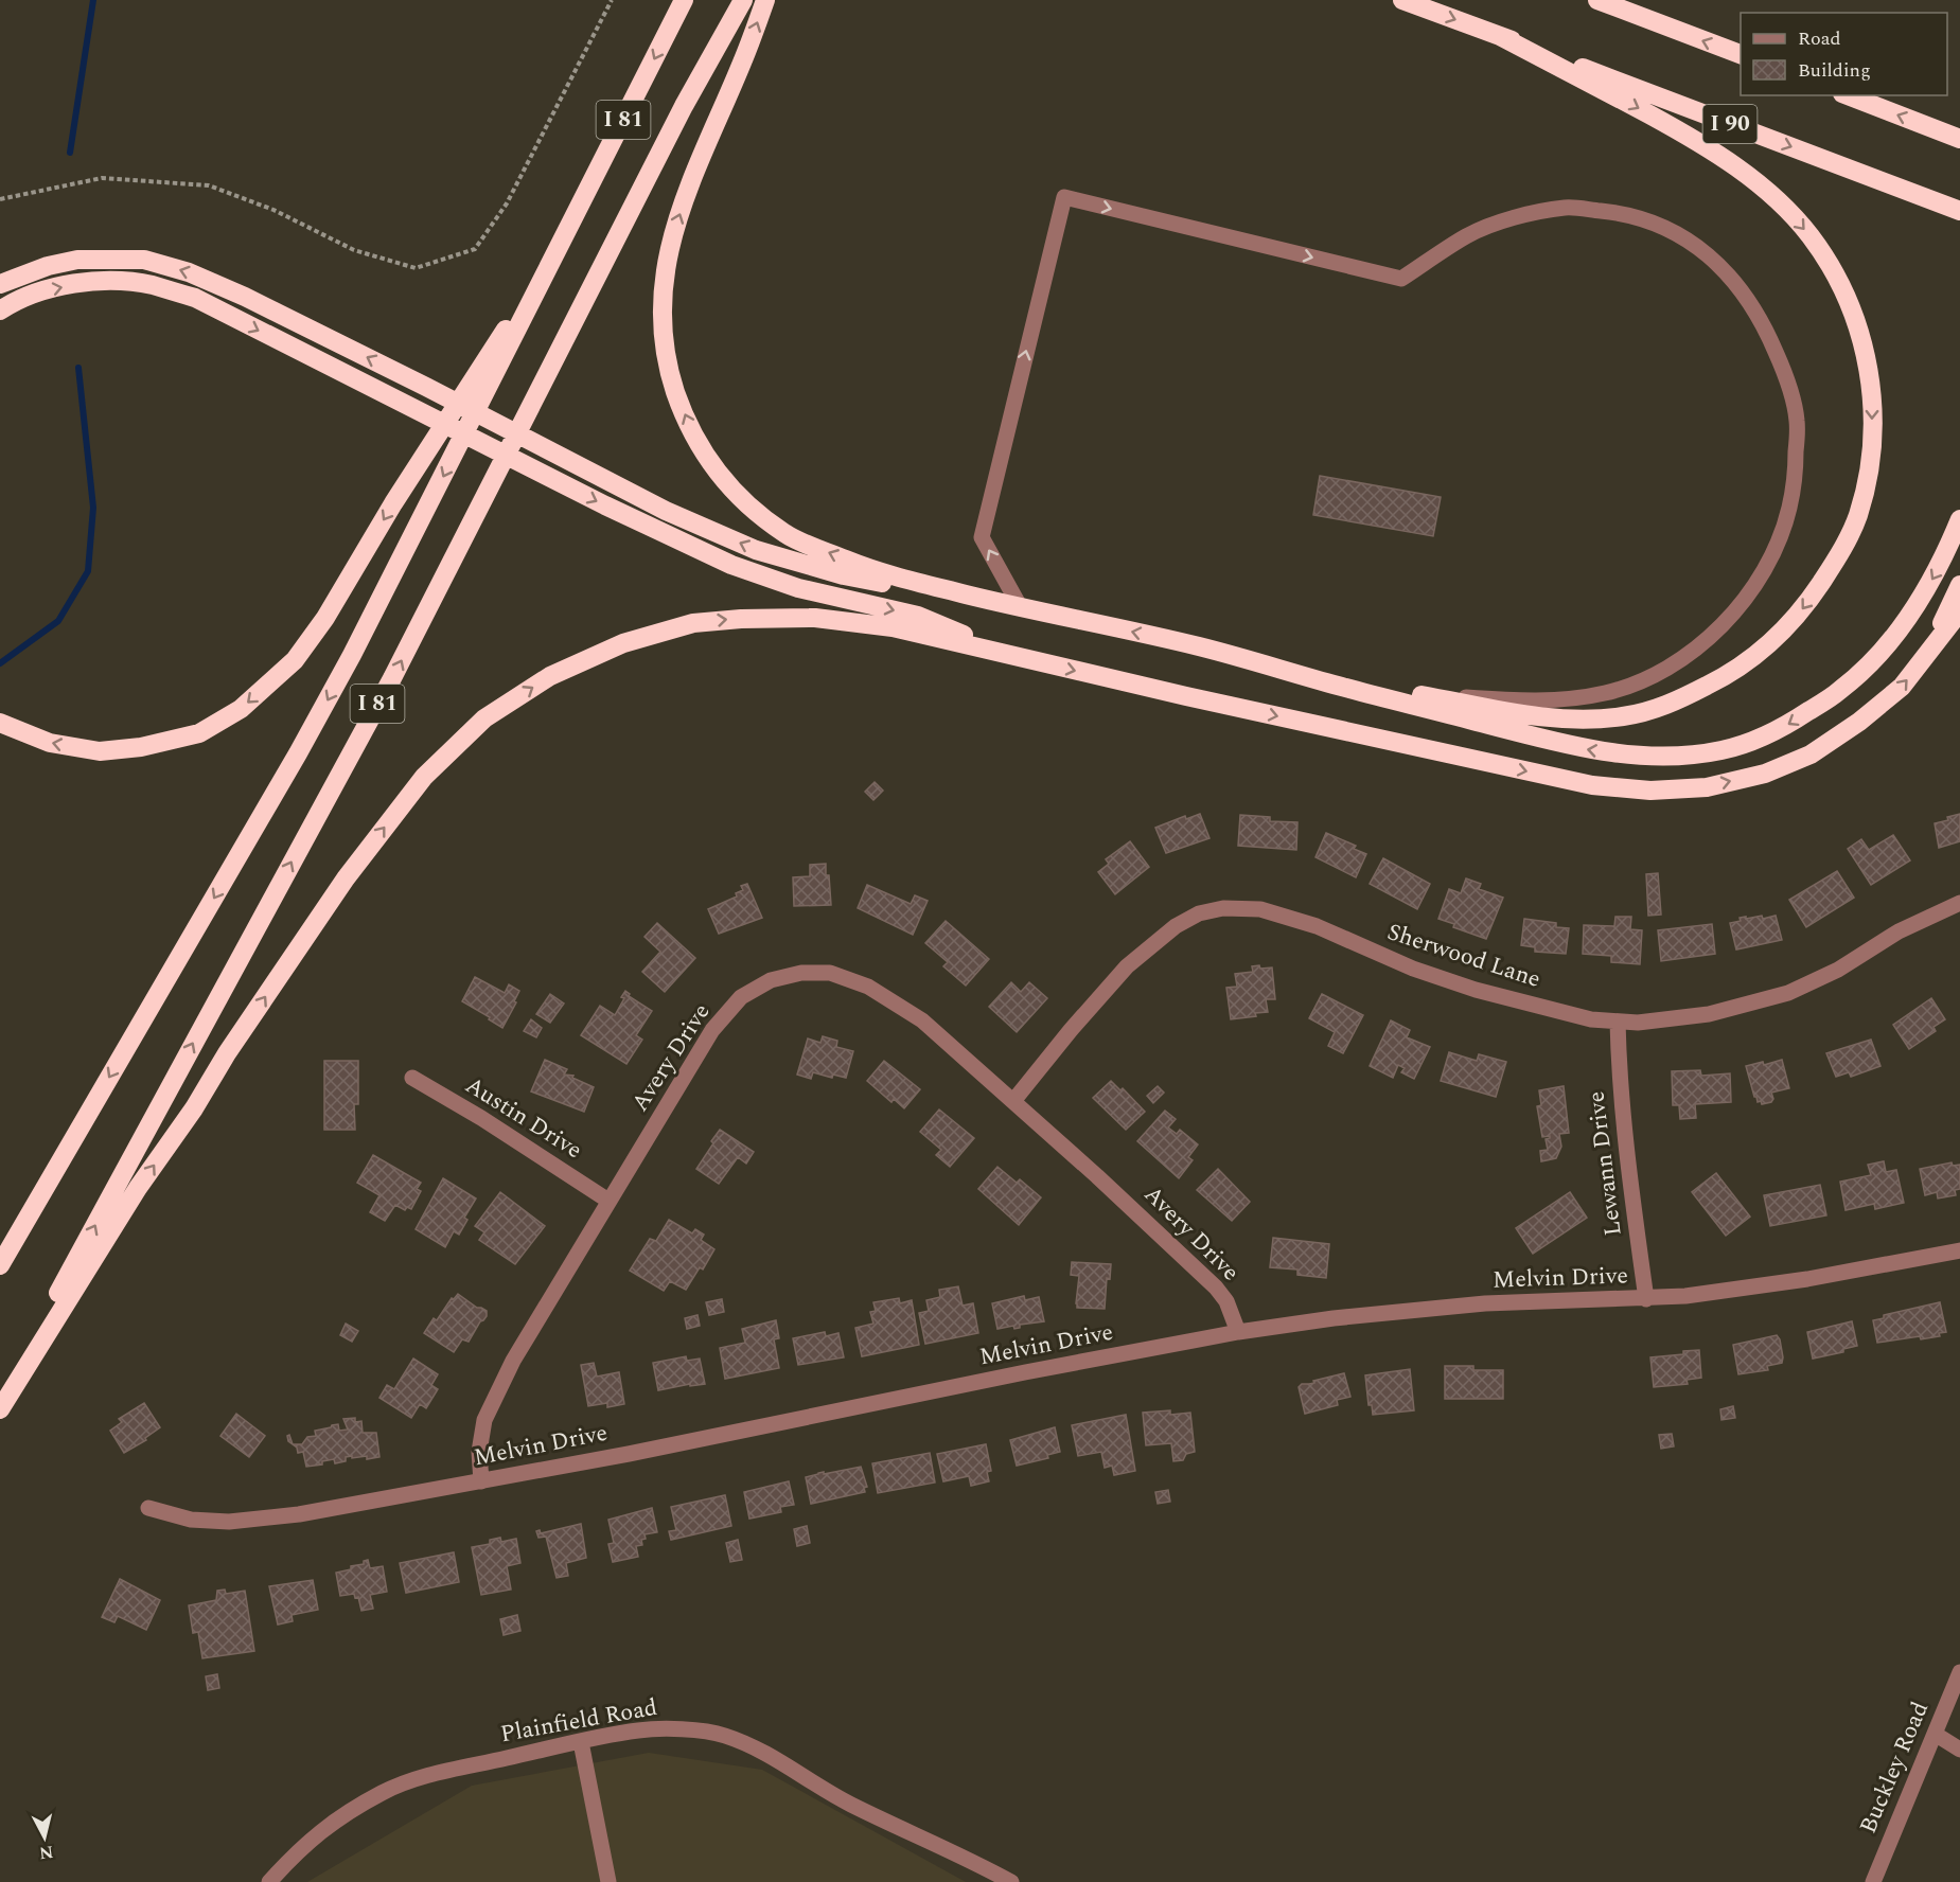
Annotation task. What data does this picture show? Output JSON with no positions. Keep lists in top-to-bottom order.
{
  "streets": {
    "highway": ["I 81", "I 90"],
    "street": [
      "Sherwood Lane",
      "Avery Drive",
      "Austin Drive",
      "Lewann Drive",
      "Melvin Drive",
      "Plainfield Road",
      "Buckley Road"
    ]
  },
  "crossings": [
    ["Sherwood Lane", "Avery Drive"],
    ["Sherwood Lane", "Lewann Drive"],
    ["Avery Drive", "Austin Drive"],
    ["Avery Drive", "Melvin Drive"],
    ["Lewann Drive", "Melvin Drive"]
  ],
  "legend": ["Road", "Building"],
  "north": "bottom"
}
